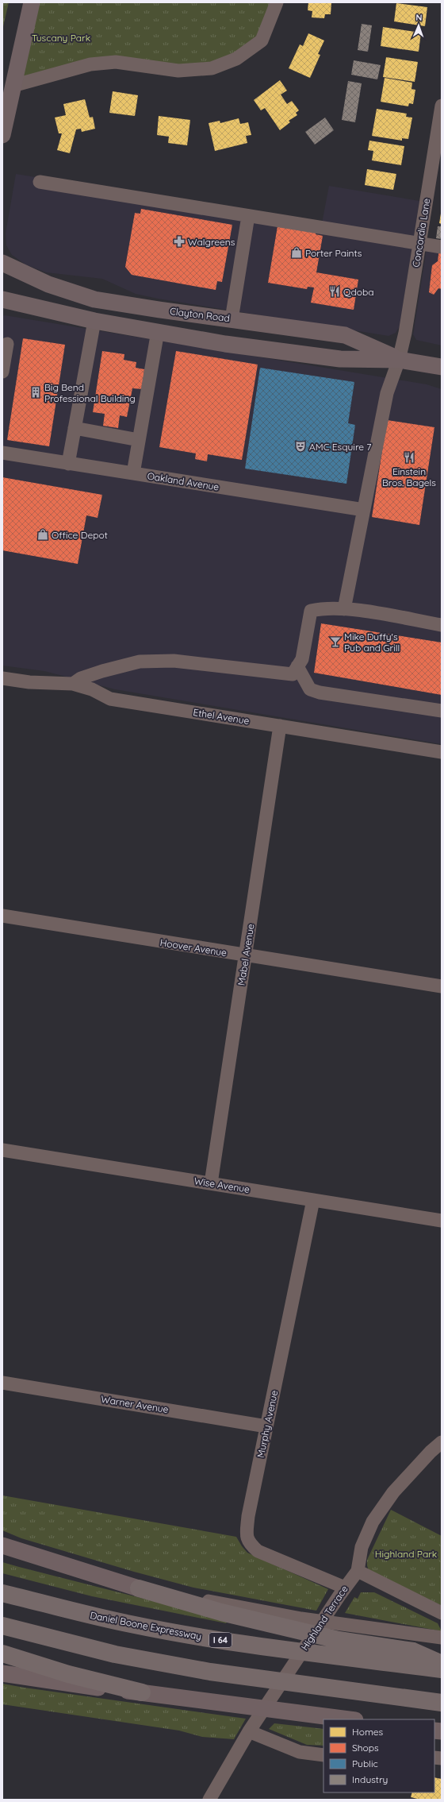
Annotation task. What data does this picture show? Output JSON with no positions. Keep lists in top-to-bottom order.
{
  "streets": {
    "highway": ["Daniel Boone Expressway", "I 64"],
    "main road": ["Clayton Road"],
    "street": [
      "Concordia Lane",
      "Oakland Avenue",
      "Ethel Avenue",
      "Hoover Avenue",
      "Mabel Avenue",
      "Wise Avenue",
      "Warner Avenue",
      "Murphy Avenue",
      "Highland Terrace"
    ]
  },
  "crossings": [
    ["Concordia Lane", "Clayton Road"],
    ["Concordia Lane", "Oakland Avenue"],
    ["Ethel Avenue", "Mabel Avenue"],
    ["Hoover Avenue", "Mabel Avenue"],
    ["Mabel Avenue", "Wise Avenue"],
    ["Wise Avenue", "Murphy Avenue"],
    ["Warner Avenue", "Murphy Avenue"],
    ["Murphy Avenue", "Highland Terrace"]
  ],
  "parks": ["Tuscany Park", "Highland Park"],
  "places": {
    "pharmacy": ["Walgreens"],
    "shop": ["Porter Paints", "Office Depot"],
    "restaurant": ["Qdoba", "Einstein Bros. Bagels"],
    "building": ["Big Bend Professional Building"],
    "theatre": ["AMC Esquire 7"],
    "bar": ["Mike Duffy's Pub and Grill"]
  },
  "legend": [
    "Homes",
    "Shops",
    "Public",
    "Industry"
  ],
  "north": "top"
}
